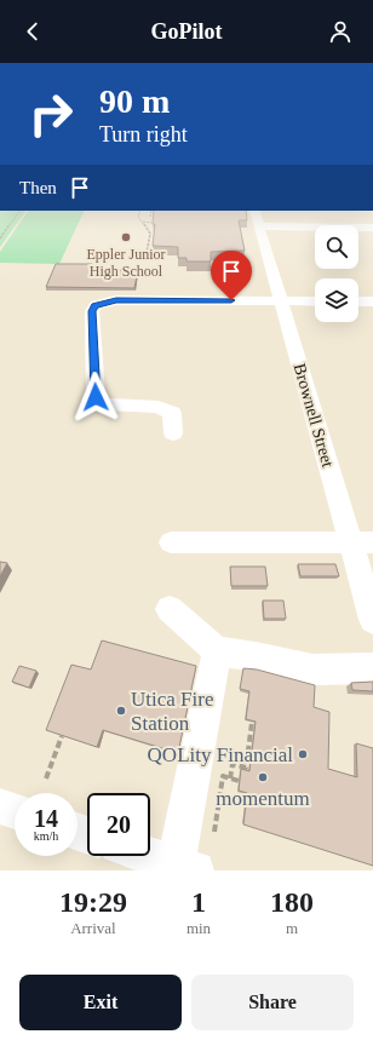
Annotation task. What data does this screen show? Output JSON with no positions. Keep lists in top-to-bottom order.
{
  "streets": {
    "street": ["Brownell Street"]
  },
  "places": [
    "Eppler Junior High School",
    "Utica Fire Station",
    "QOLity Financial",
    "momentum"
  ],
  "page": {
    "header": "GoPilot",
    "turn": ["90 m", "Turn right"],
    "then": "Then",
    "speed": "14 km/h",
    "limit": "20",
    "eta": [
      "19:29",
      "Arrival",
      "1",
      "min",
      "180",
      "m"
    ],
    "buttons": ["Exit", "Share"]
  }
}
